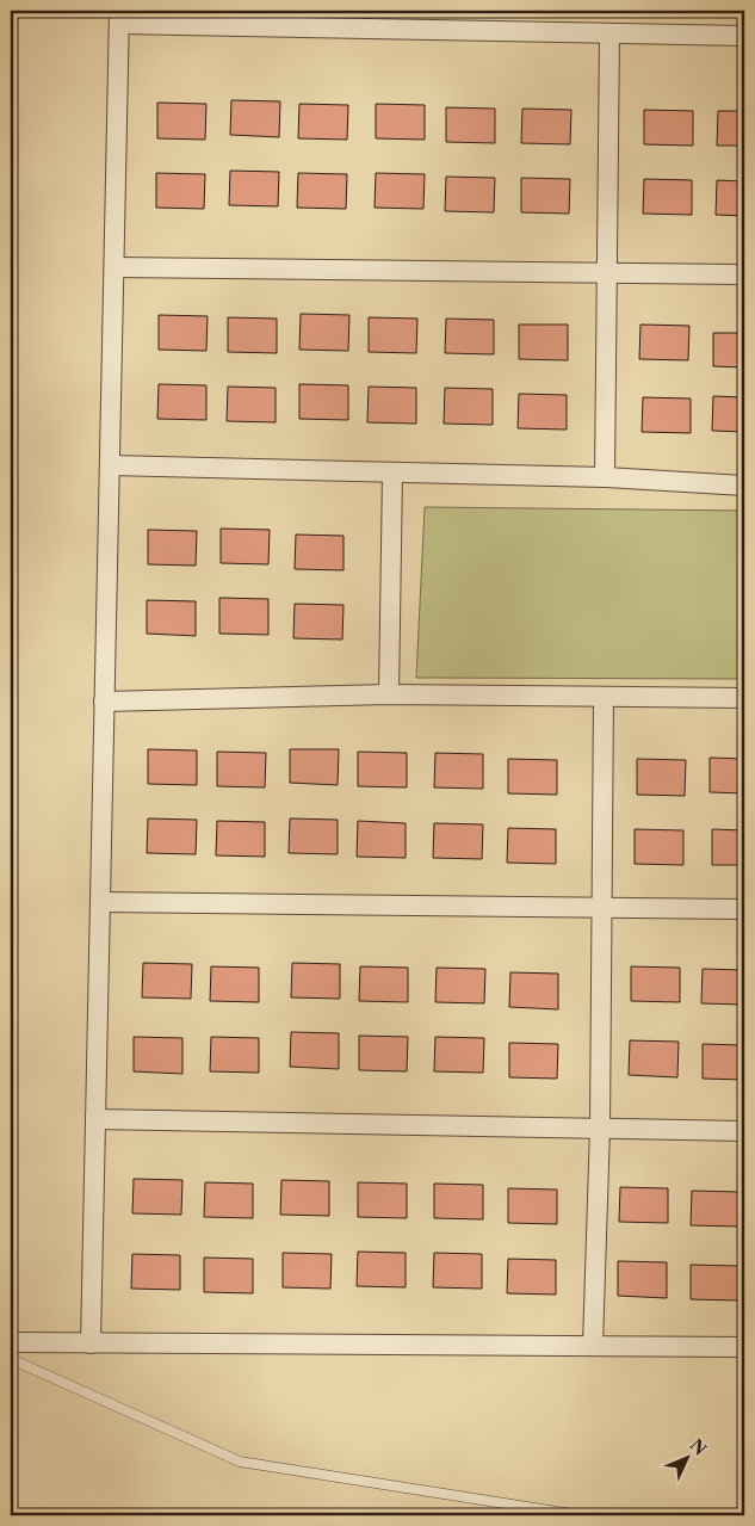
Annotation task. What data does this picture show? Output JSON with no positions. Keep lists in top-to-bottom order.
{
  "north": "top right"
}
